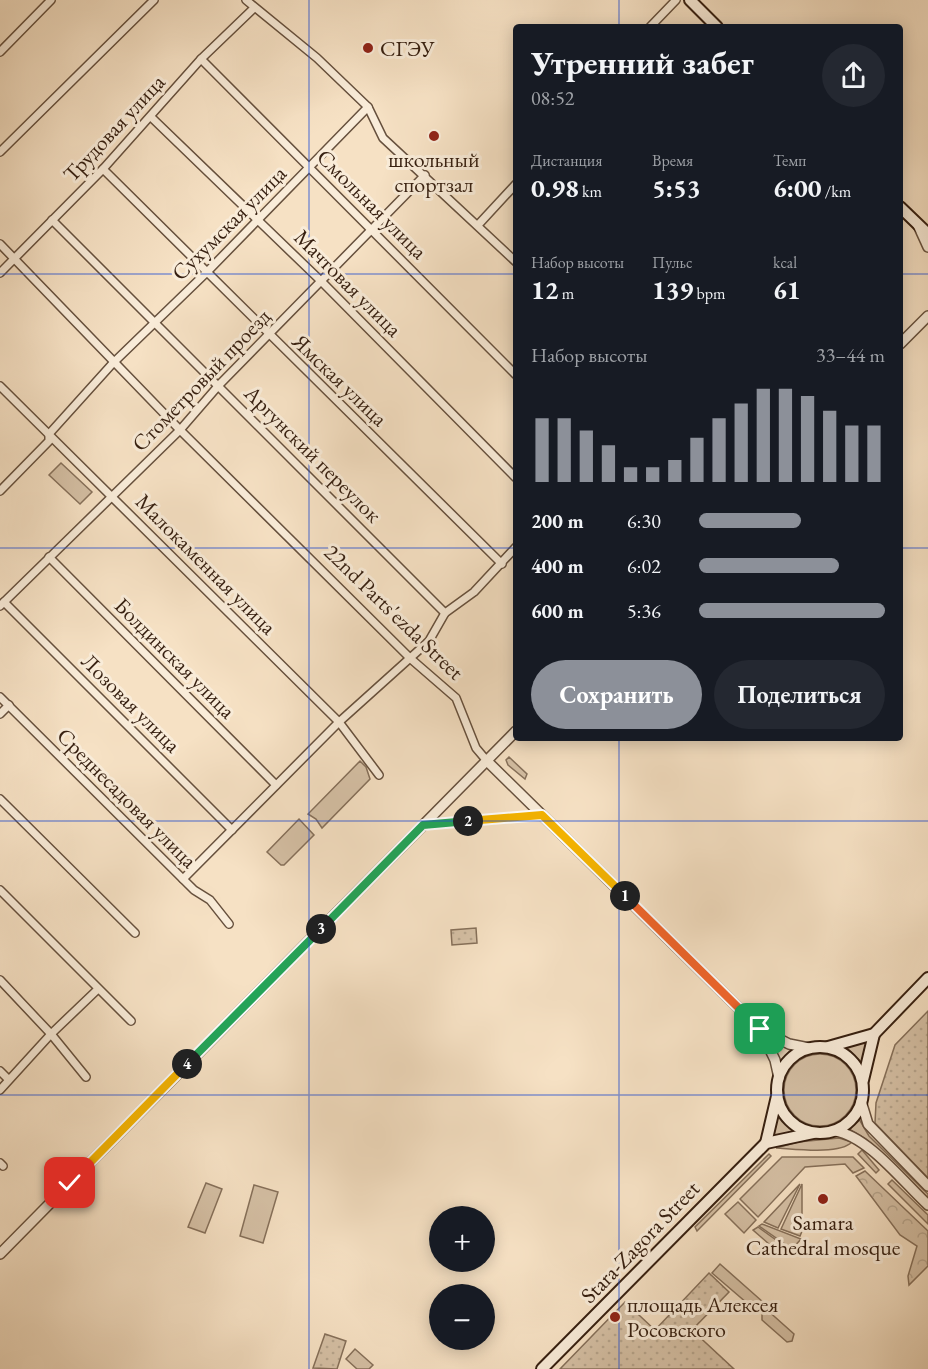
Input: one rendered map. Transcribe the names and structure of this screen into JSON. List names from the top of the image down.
{
  "streets": {
    "main road": ["Stara-Zagora Street"],
    "street": [
      "Трудовая улица",
      "Смольная улица",
      "Сухумская улица",
      "Мачтовая улица",
      "Стометровый проезд",
      "Ямская улица",
      "Аргунский переулок",
      "Малокаменная улица",
      "22nd Parts'ezda Street",
      "Болдинская улица",
      "Лозовая улица",
      "Среднесадовая улица"
    ]
  },
  "crossings": [
    ["Трудовая улица", "Смольная улица"],
    ["Трудовая улица", "Мачтовая улица"],
    ["Трудовая улица", "Ямская улица"],
    ["Трудовая улица", "Аргунский переулок"],
    ["Трудовая улица", "22nd Parts'ezda Street"],
    ["Смольная улица", "Сухумская улица"],
    ["Смольная улица", "Стометровый проезд"],
    ["Сухумская улица", "Мачтовая улица"],
    ["Сухумская улица", "Ямская улица"],
    ["Сухумская улица", "Аргунский переулок"],
    ["Сухумская улица", "Малокаменная улица"],
    ["Сухумская улица", "22nd Parts'ezda Street"],
    ["Мачтовая улица", "Стометровый проезд"],
    ["Стометровый проезд", "Ямская улица"],
    ["Стометровый проезд", "Аргунский переулок"],
    ["Стометровый проезд", "Малокаменная улица"],
    ["Стометровый проезд", "22nd Parts'ezda Street"],
    ["Стометровый проезд", "Болдинская улица"],
    ["Стометровый проезд", "Лозовая улица"]
  ],
  "places": [
    "СГЭУ",
    "школьный спортзал",
    "Samara Cathedral mosque",
    "площадь Алексея Росовского"
  ],
  "page": {
    "heading": ["Утренний забег", "08:52"],
    "stats": [
      ["Дистанция", "0.98 km"],
      ["Время", "5:53"],
      ["Темп", "6:00 /km"],
      ["Набор высоты", "12 m"],
      ["Пульс", "139 bpm"],
      ["kcal", "61"]
    ],
    "chart": ["Набор высоты", "33–44 m"],
    "list": [
      {
        "name": "200 m",
        "note": "6:30"
      },
      {
        "name": "400 m",
        "note": "6:02"
      },
      {
        "name": "600 m",
        "note": "5:36"
      }
    ],
    "buttons": ["Сохранить", "Поделиться"],
    "pins": [
      "2",
      "1",
      "3",
      "4"
    ],
    "map_buttons": ["+", "−"]
  }
}
